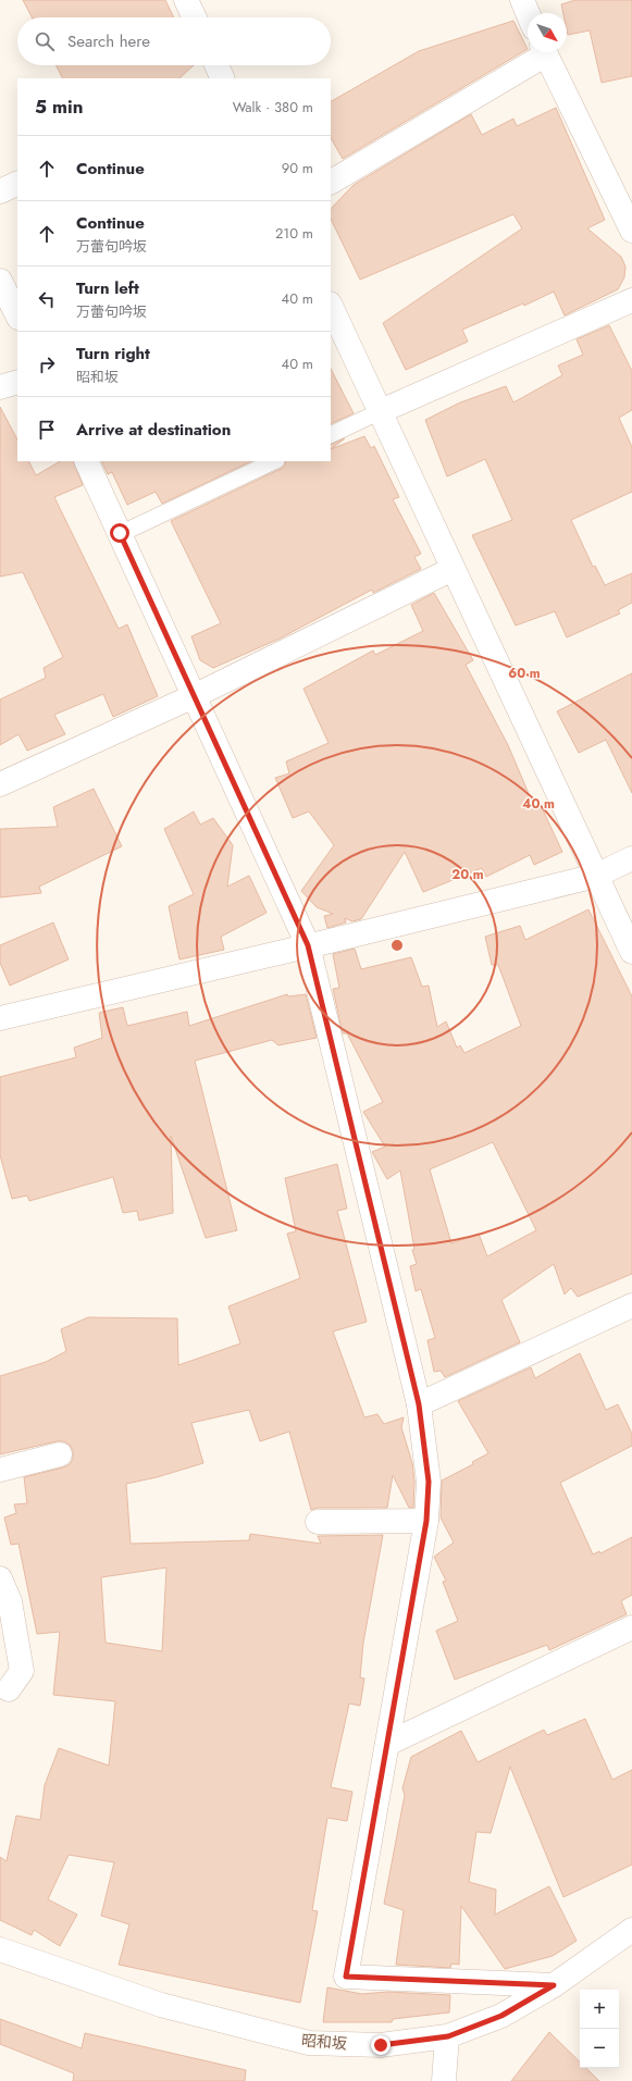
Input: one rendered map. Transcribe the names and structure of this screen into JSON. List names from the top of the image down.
{
  "streets": {
    "street": ["昭和坂"]
  },
  "north": "bottom right",
  "page": {
    "search": "Search here",
    "heading": ["5 min", "Walk · 380 m"],
    "list": [
      ["Continue", "90 m"],
      ["Continue", "万蕾句吟坂", "210 m"],
      ["Turn left", "万蕾句吟坂", "40 m"],
      ["Turn right", "昭和坂", "40 m"],
      "Arrive at destination"
    ],
    "map_buttons": ["+", "−"]
  },
  "rings": ["60 m", "40 m", "20 m"]
}
